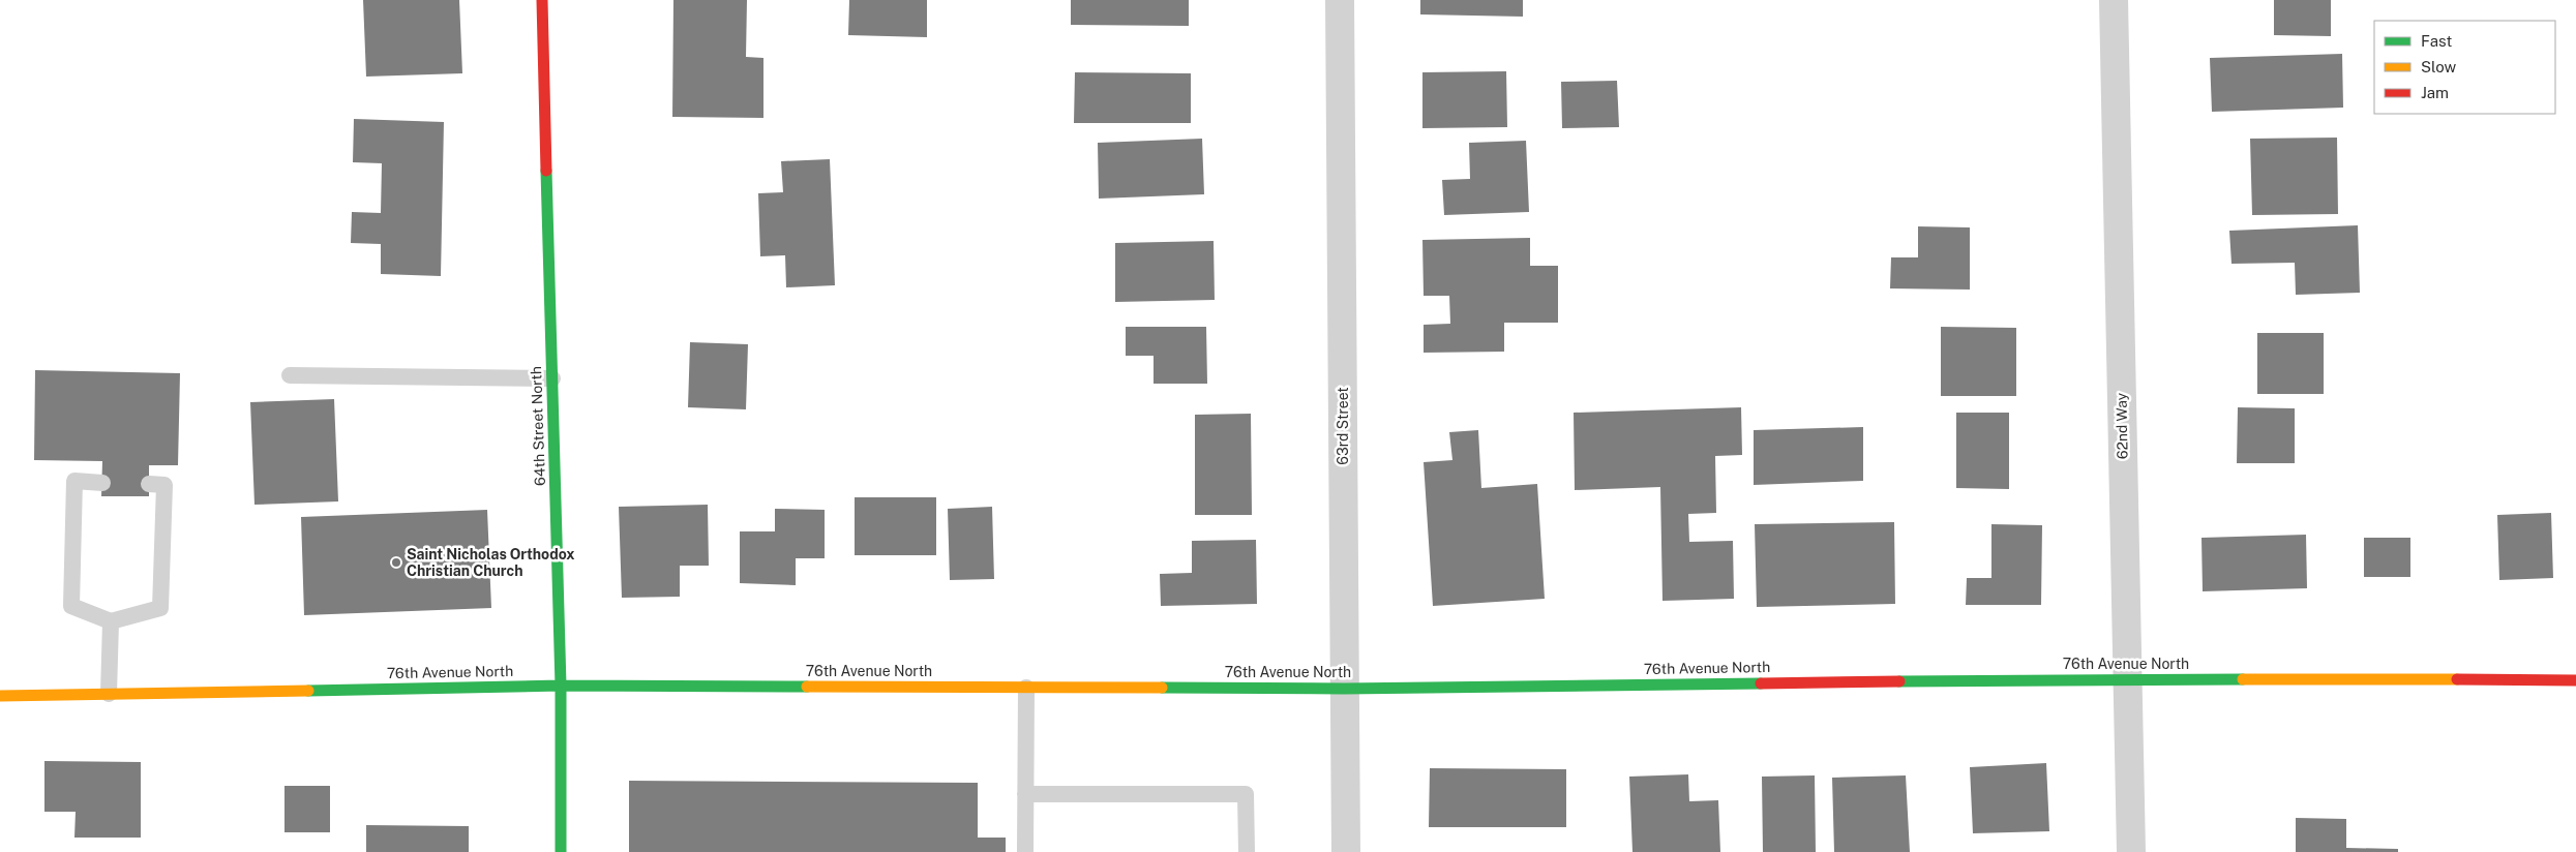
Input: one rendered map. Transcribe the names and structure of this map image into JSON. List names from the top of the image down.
{
  "streets": {
    "street": [
      "64th Street North",
      "63rd Street",
      "62nd Way",
      "76th Avenue North"
    ]
  },
  "crossings": [
    ["64th Street North", "76th Avenue North"],
    ["63rd Street", "76th Avenue North"],
    ["62nd Way", "76th Avenue North"]
  ],
  "places": ["Saint Nicholas Orthodox Christian Church"],
  "legend": ["Fast", "Slow", "Jam"]
}
